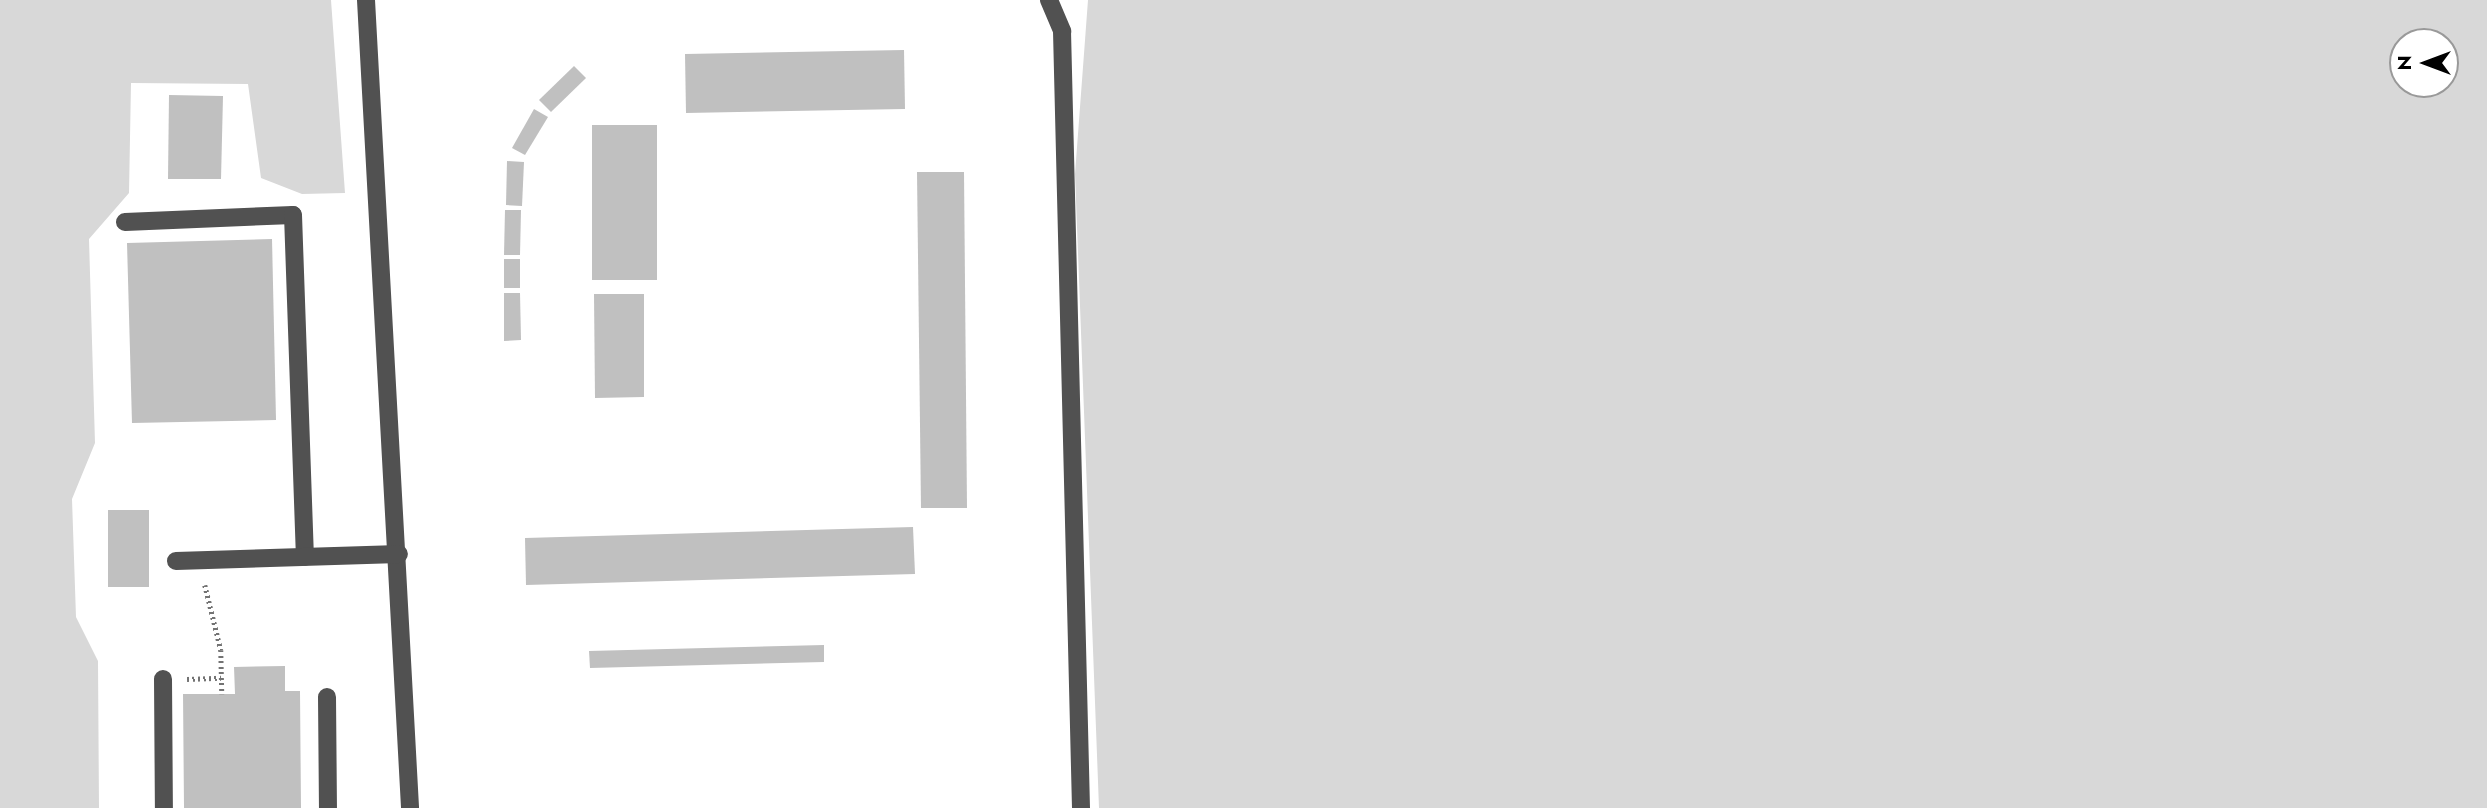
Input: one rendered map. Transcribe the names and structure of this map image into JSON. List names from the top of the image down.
{
  "north": "left"
}
